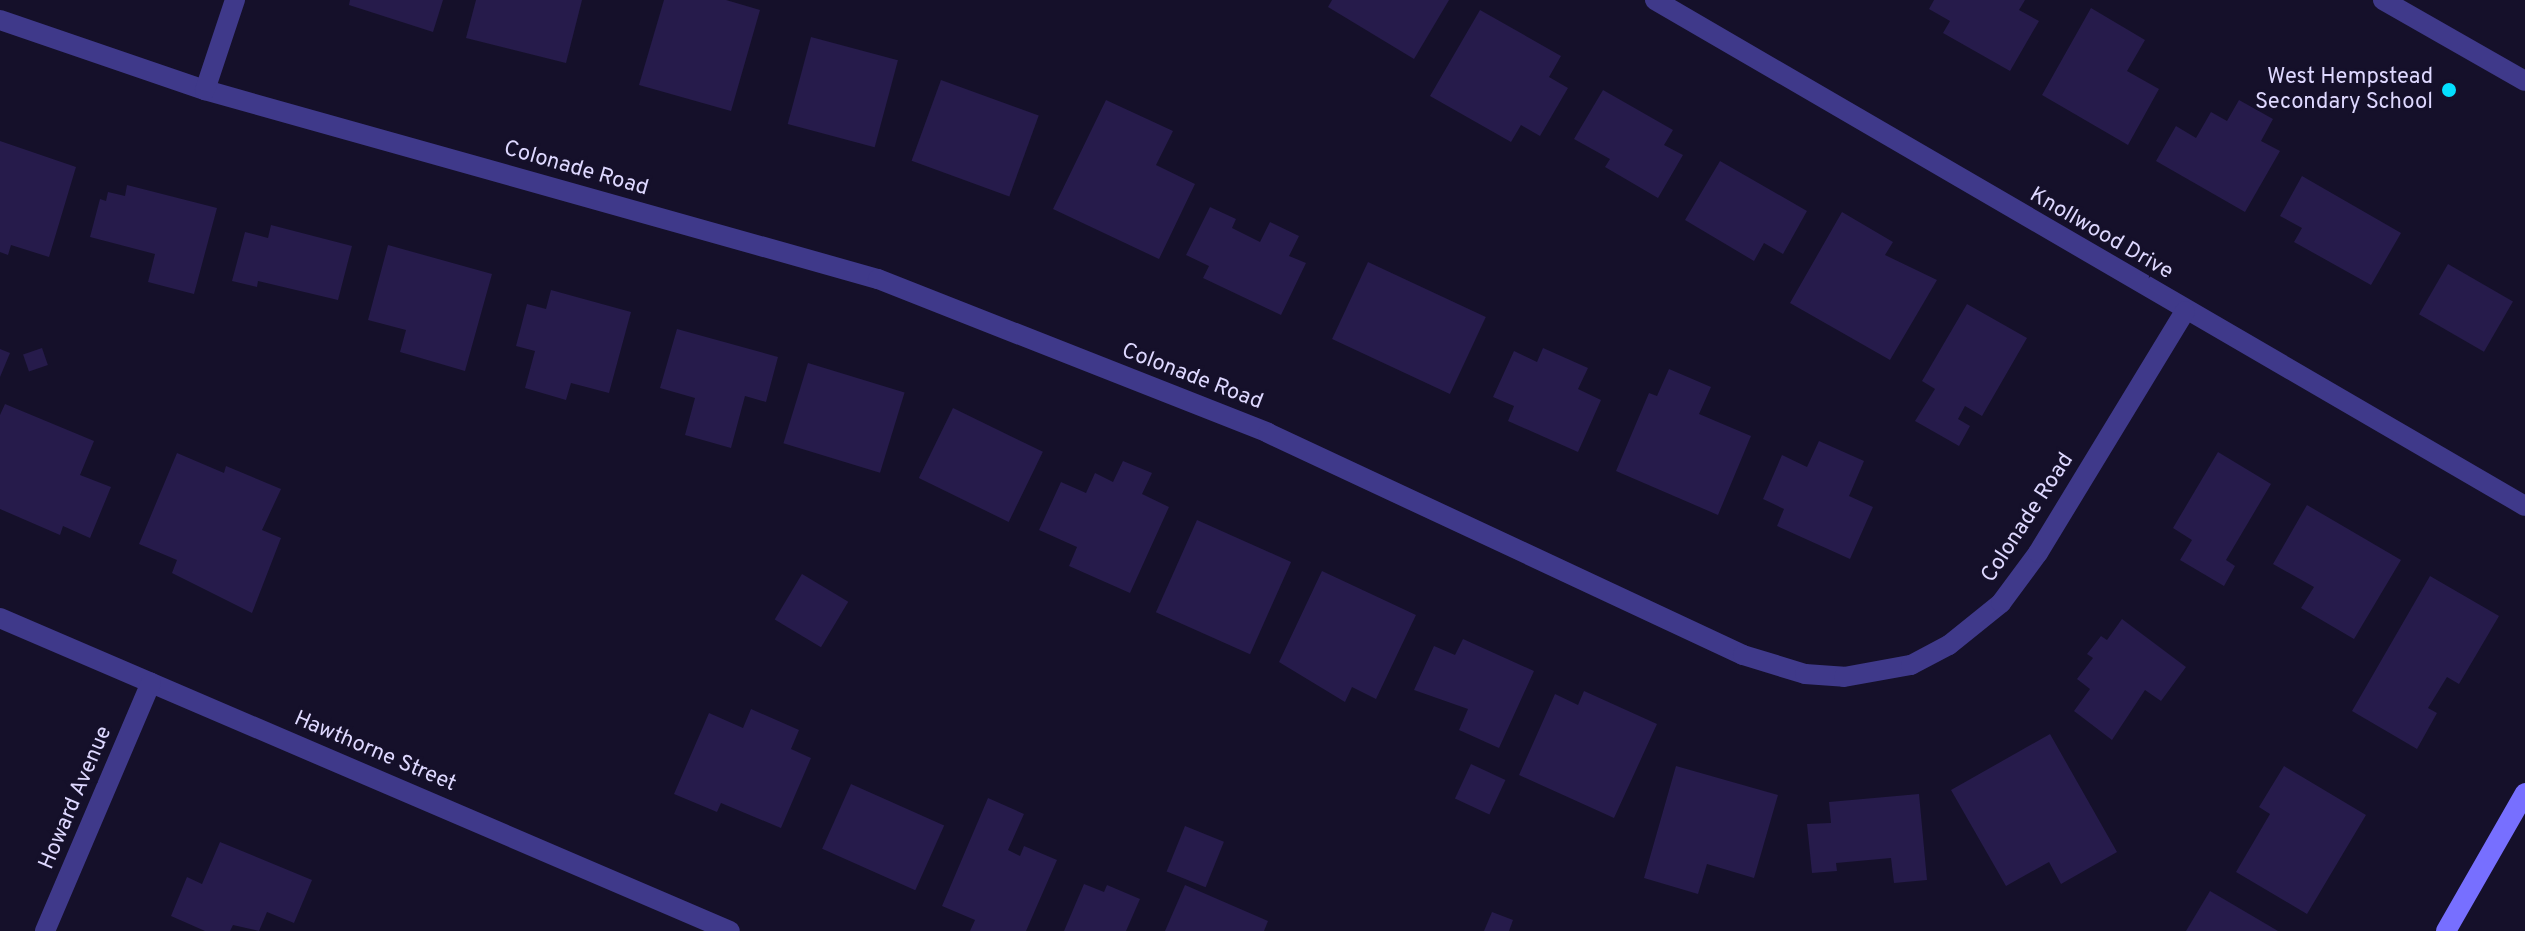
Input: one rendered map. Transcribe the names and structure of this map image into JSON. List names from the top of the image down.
{
  "streets": {
    "street": [
      "Colonade Road",
      "Knollwood Drive",
      "Hawthorne Street",
      "Howard Avenue"
    ]
  },
  "crossings": [
    ["Colonade Road", "Knollwood Drive"],
    ["Hawthorne Street", "Howard Avenue"]
  ],
  "places": ["West Hempstead Secondary School"]
}
